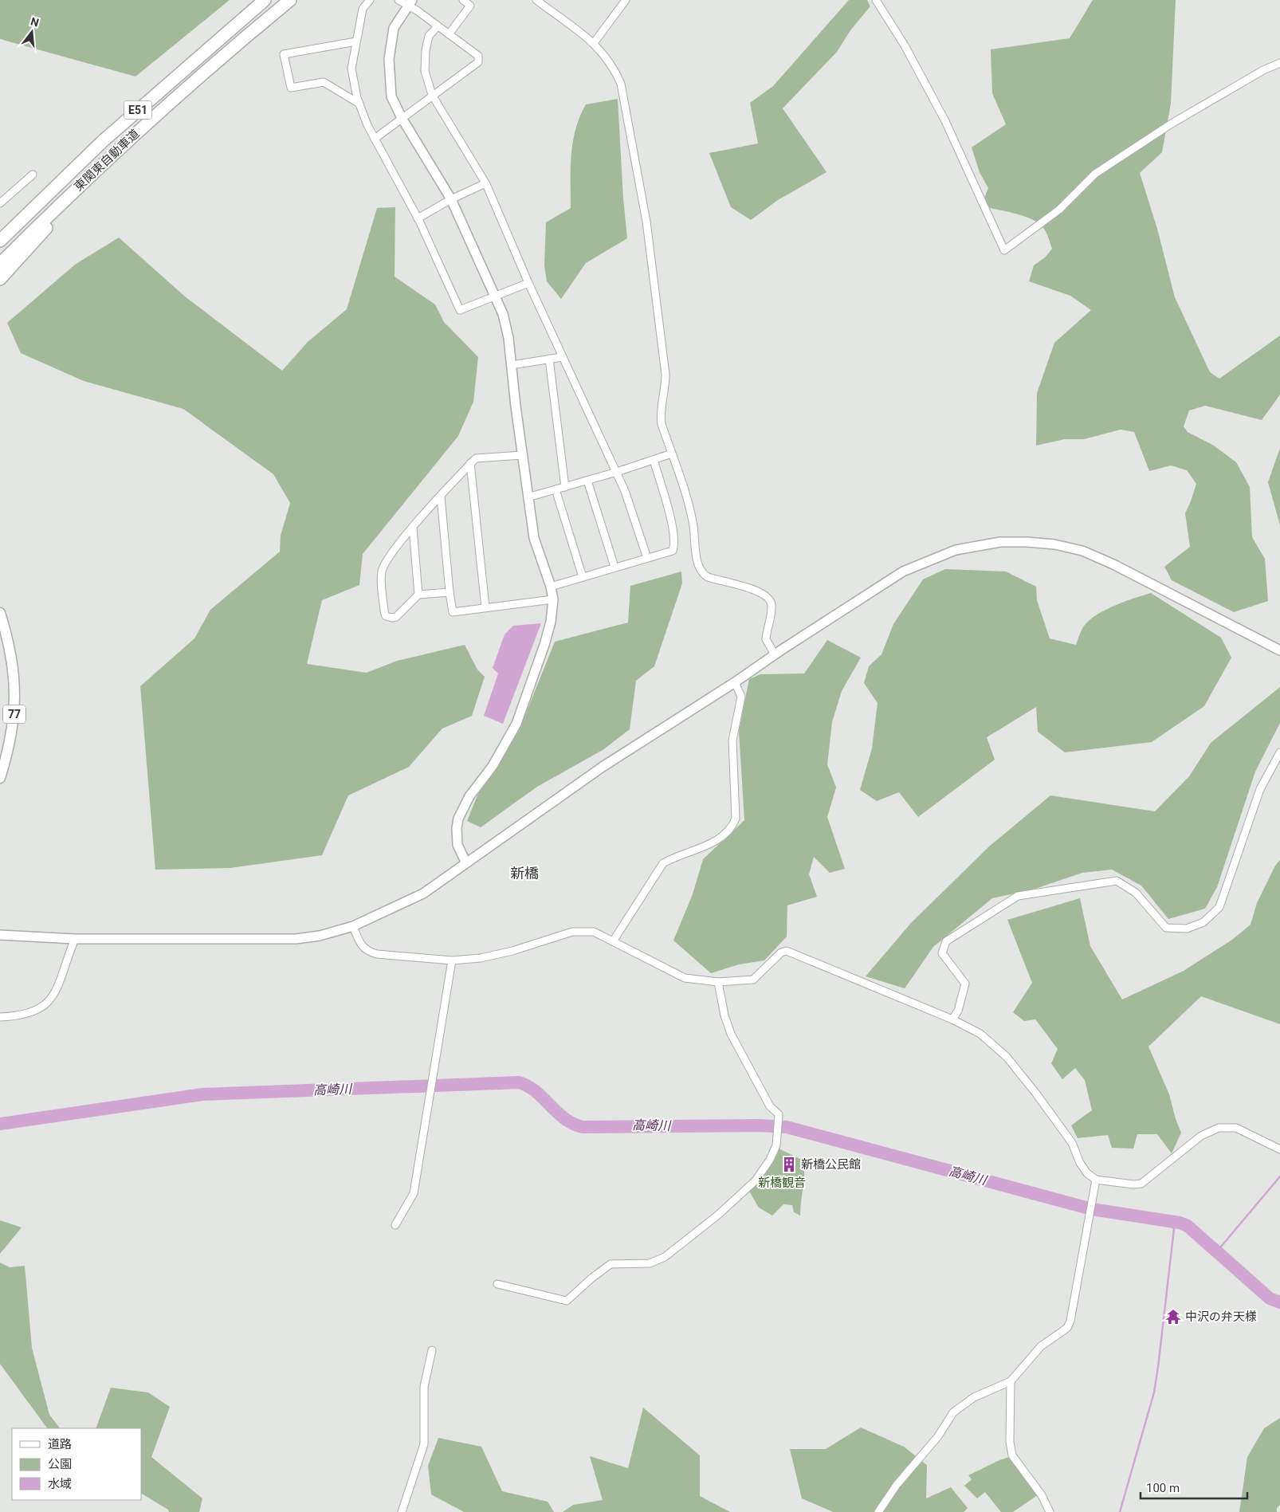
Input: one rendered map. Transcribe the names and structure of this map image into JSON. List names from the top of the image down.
{
  "streets": {
    "highway": ["E51", "東関東自動車道"],
    "main road": ["77"]
  },
  "districts": ["新橋"],
  "water": ["高崎川"],
  "parks": ["新橋観音"],
  "places": {
    "building": ["新橋公民館"],
    "temple": ["中沢の弁天様"]
  },
  "legend": ["道路", "公園", "水域"],
  "scale_bar": "100 m",
  "north": "top"
}
